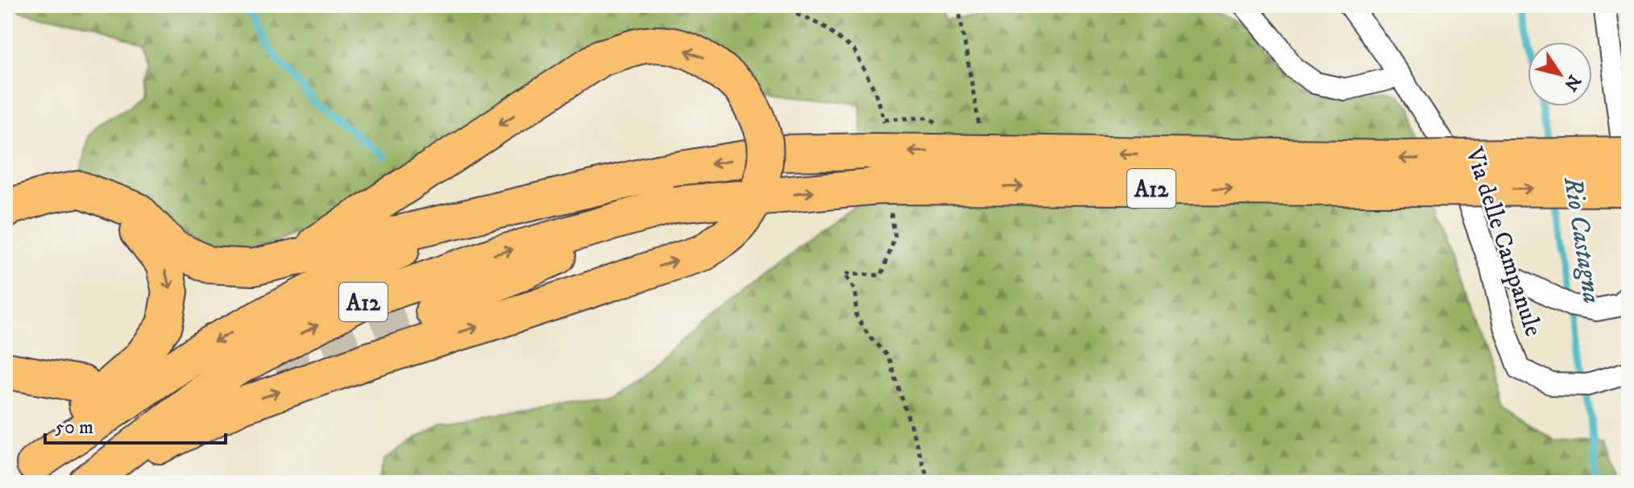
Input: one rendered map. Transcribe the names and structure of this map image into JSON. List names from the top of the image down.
{
  "streets": {
    "highway": ["A12"],
    "street": ["Via delle Campanule"]
  },
  "water": ["Rio Castagna"],
  "scale_bar": "50 m",
  "north": "bottom right"
}
